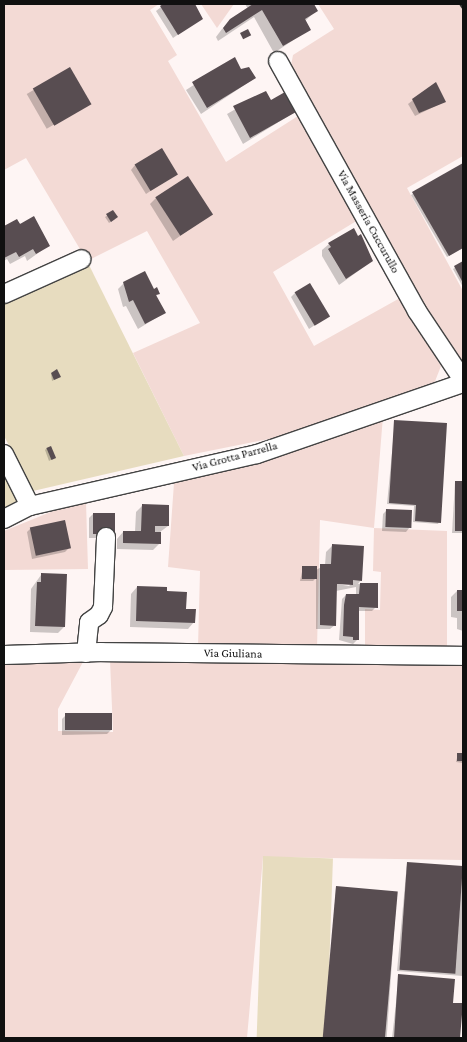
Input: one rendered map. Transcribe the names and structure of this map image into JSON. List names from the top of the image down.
{
  "streets": {
    "street": ["Via Masseria Cuccurullo", "Via Grotta Parrella", "Via Giuliana"]
  },
  "crossings": [
    ["Via Masseria Cuccurullo", "Via Grotta Parrella"]
  ]
}
